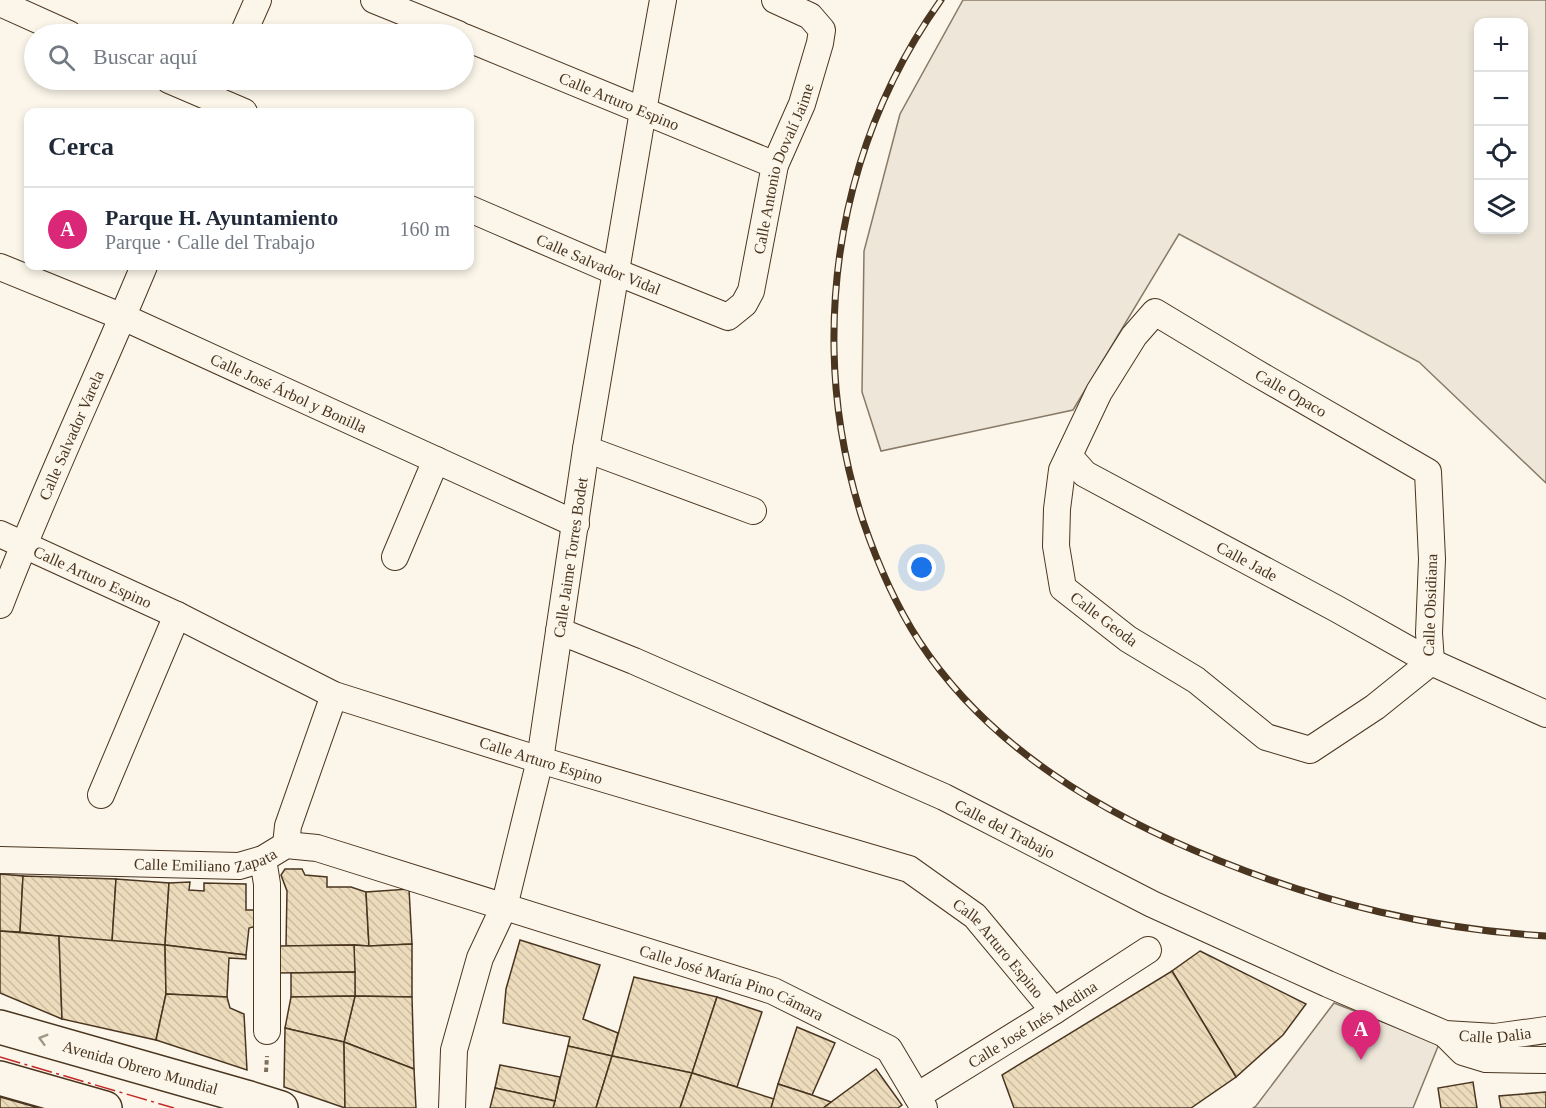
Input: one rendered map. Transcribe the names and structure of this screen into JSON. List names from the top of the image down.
{
  "streets": {
    "main road": ["Avenida Obrero Mundial"],
    "street": [
      "Calle Arturo Espino",
      "Calle Antonio Dovalí Jaime",
      "Calle Salvador Vidal",
      "Calle José Árbol y Bonilla",
      "Calle Opaco",
      "Calle Salvador Varela",
      "Calle Jaime Torres Bodet",
      "Calle Jade",
      "Calle Obsidiana",
      "Calle Geoda",
      "Calle del Trabajo",
      "Calle Emiliano Zapata",
      "Calle José María Pino Cámara",
      "Calle José Inés Medina",
      "Calle Dalia"
    ]
  },
  "crossings": [
    ["Calle Arturo Espino", "Calle Antonio Dovalí Jaime"],
    ["Calle Arturo Espino", "Calle Salvador Varela"],
    ["Calle Arturo Espino", "Calle Jaime Torres Bodet"],
    ["Calle Arturo Espino", "Calle José Inés Medina"],
    ["Calle Antonio Dovalí Jaime", "Calle Salvador Vidal"],
    ["Calle Salvador Vidal", "Calle Jaime Torres Bodet"],
    ["Calle José Árbol y Bonilla", "Calle Salvador Varela"],
    ["Calle José Árbol y Bonilla", "Calle Jaime Torres Bodet"],
    ["Calle Opaco", "Calle Obsidiana"],
    ["Calle Opaco", "Calle Geoda"],
    ["Calle Jaime Torres Bodet", "Calle del Trabajo"],
    ["Calle Jaime Torres Bodet", "Calle Emiliano Zapata"],
    ["Calle Jaime Torres Bodet", "Calle José María Pino Cámara"],
    ["Calle Jade", "Calle Obsidiana"],
    ["Calle Jade", "Calle Geoda"],
    ["Calle Obsidiana", "Calle Geoda"],
    ["Calle del Trabajo", "Calle Dalia"],
    ["Calle Emiliano Zapata", "Calle José María Pino Cámara"],
    ["Calle José María Pino Cámara", "Calle José Inés Medina"]
  ],
  "page": {
    "map_buttons": ["+", "−"],
    "search": "Buscar aquí",
    "heading": "Cerca",
    "list": [
      {
        "mark": "A",
        "name": "Parque H. Ayuntamiento",
        "note": "Parque · Calle del Trabajo",
        "value": "160 m"
      }
    ],
    "pins": "A"
  }
}
